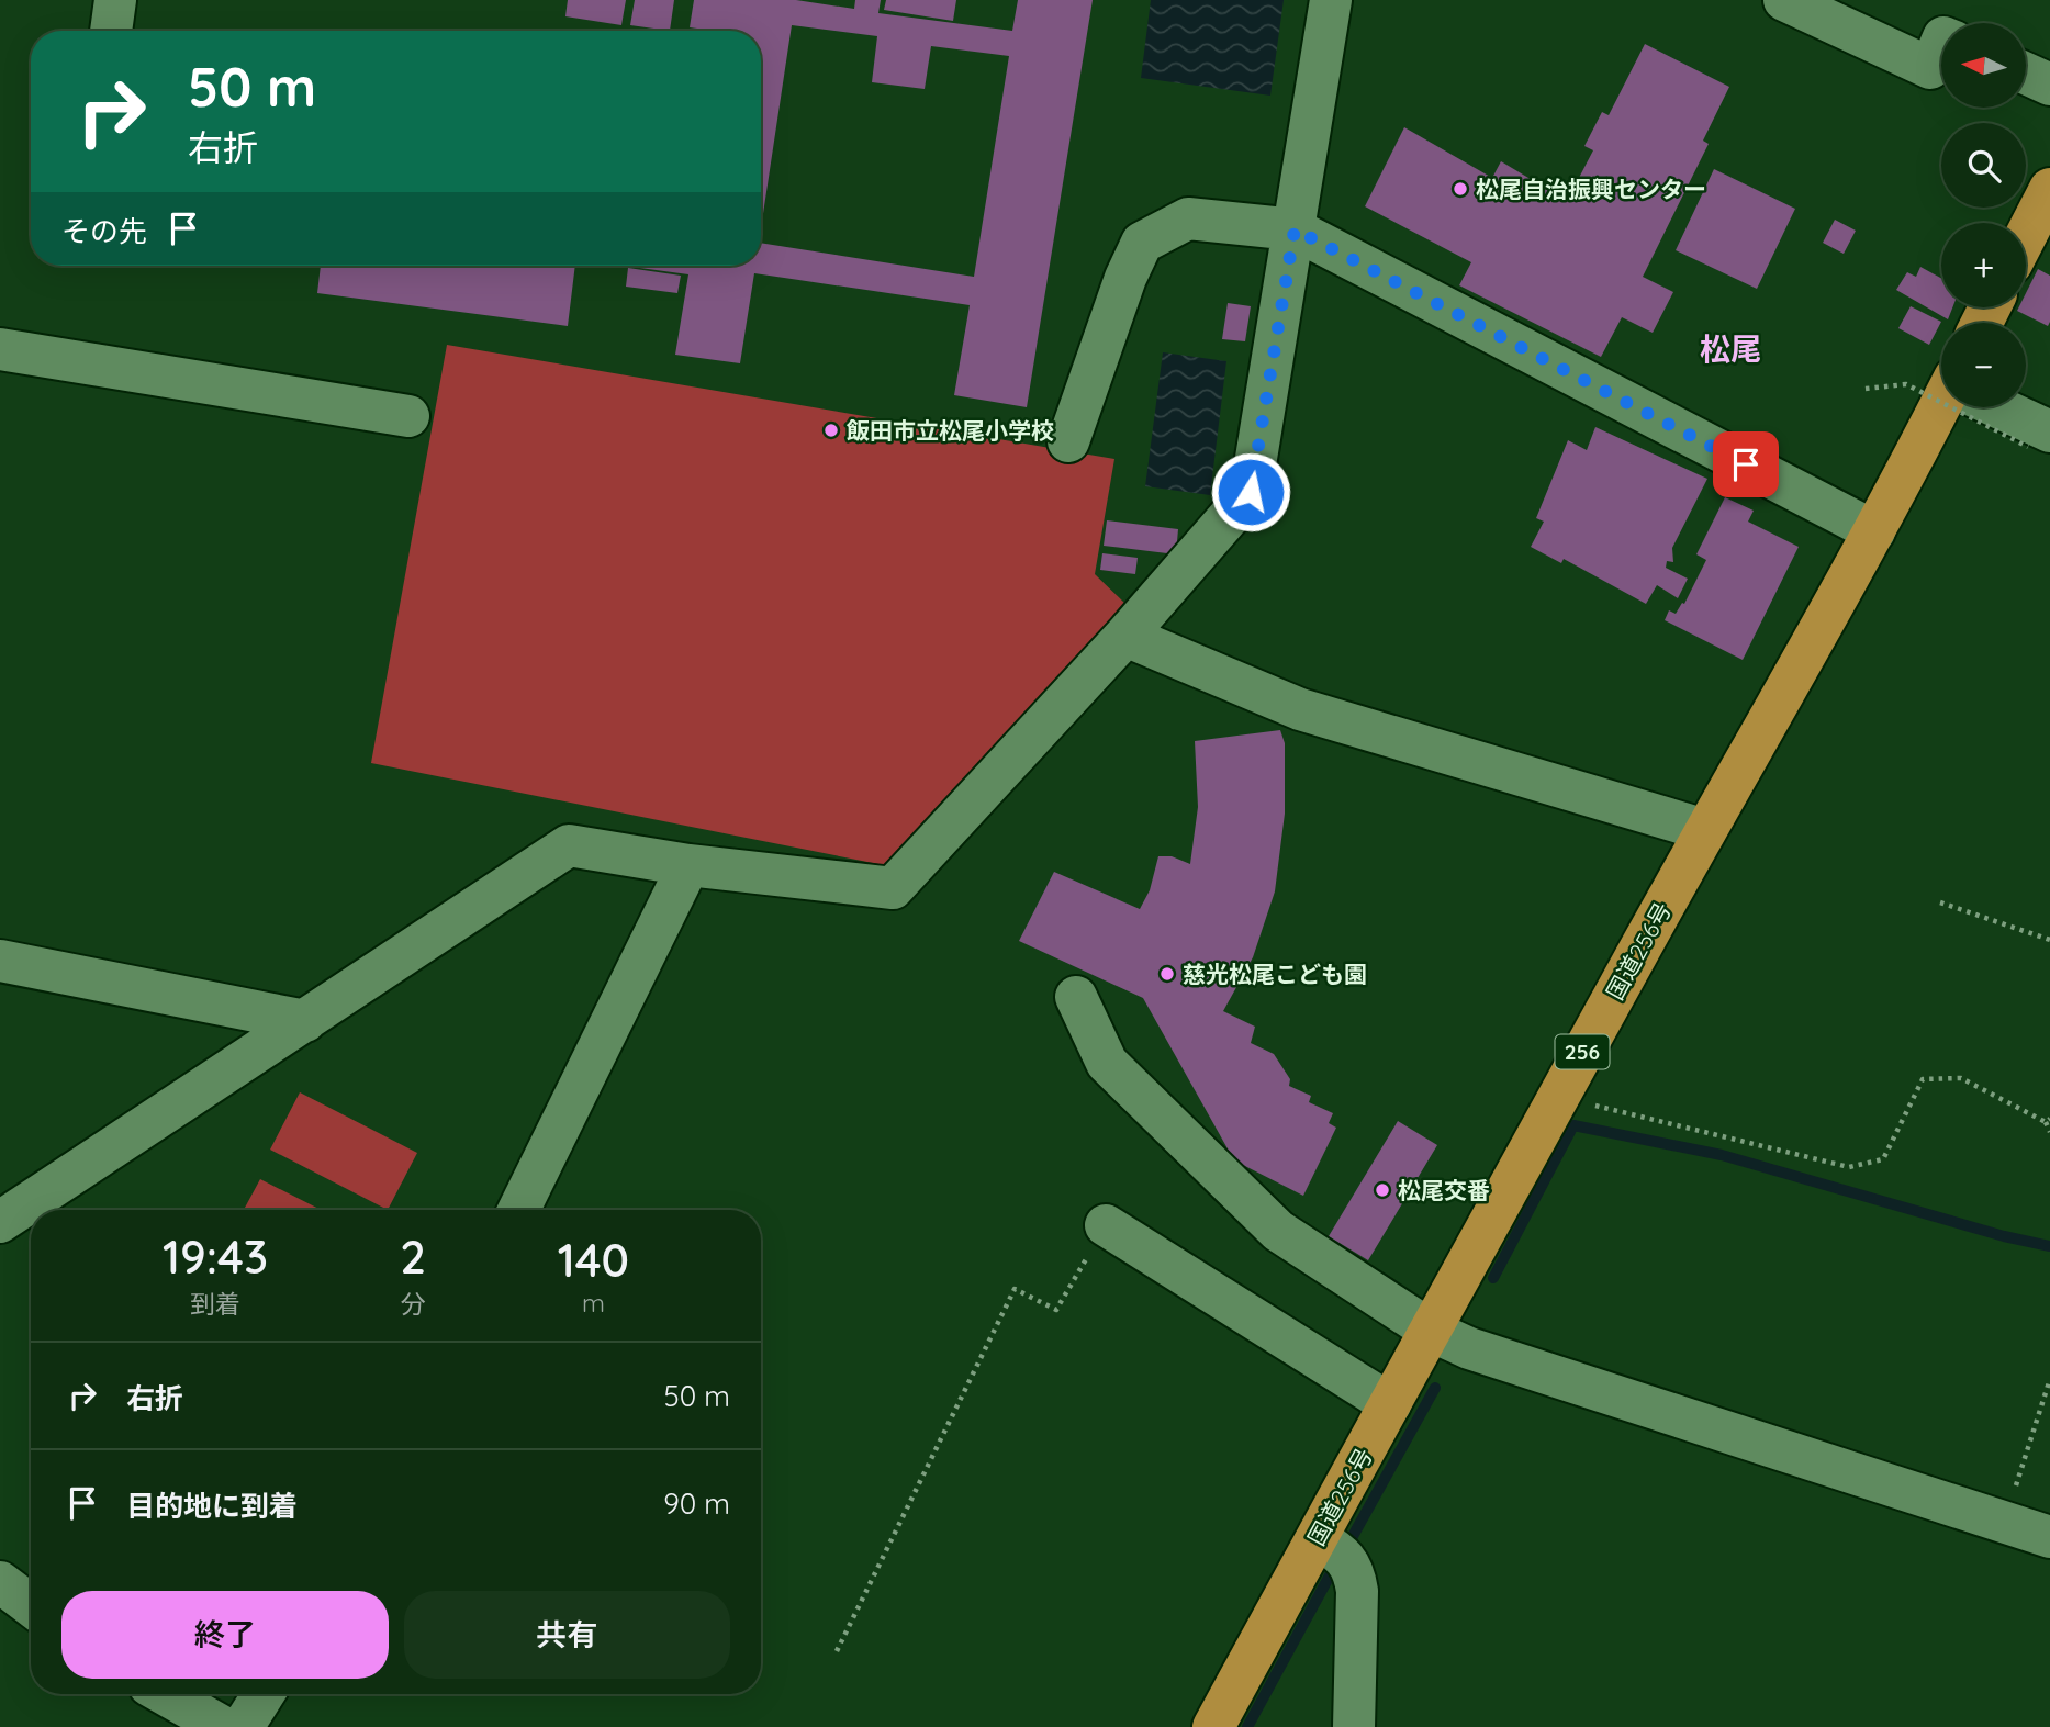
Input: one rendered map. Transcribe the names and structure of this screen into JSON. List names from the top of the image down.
{
  "streets": {
    "highway": ["国道256号", "256"]
  },
  "districts": ["松尾"],
  "places": [
    "松尾自治振興センター",
    "飯田市立松尾小学校",
    "慈光松尾こども園",
    "松尾交番"
  ],
  "north": "left",
  "page": {
    "map_buttons": ["+", "−"],
    "turn": ["50 m", "右折"],
    "then": "その先",
    "eta": [
      "19:43",
      "到着",
      "2",
      "分",
      "140",
      "m"
    ],
    "list": [
      {
        "name": "右折",
        "value": "50 m"
      },
      {
        "name": "目的地に到着",
        "value": "90 m"
      }
    ],
    "buttons": ["終了", "共有"]
  }
}
